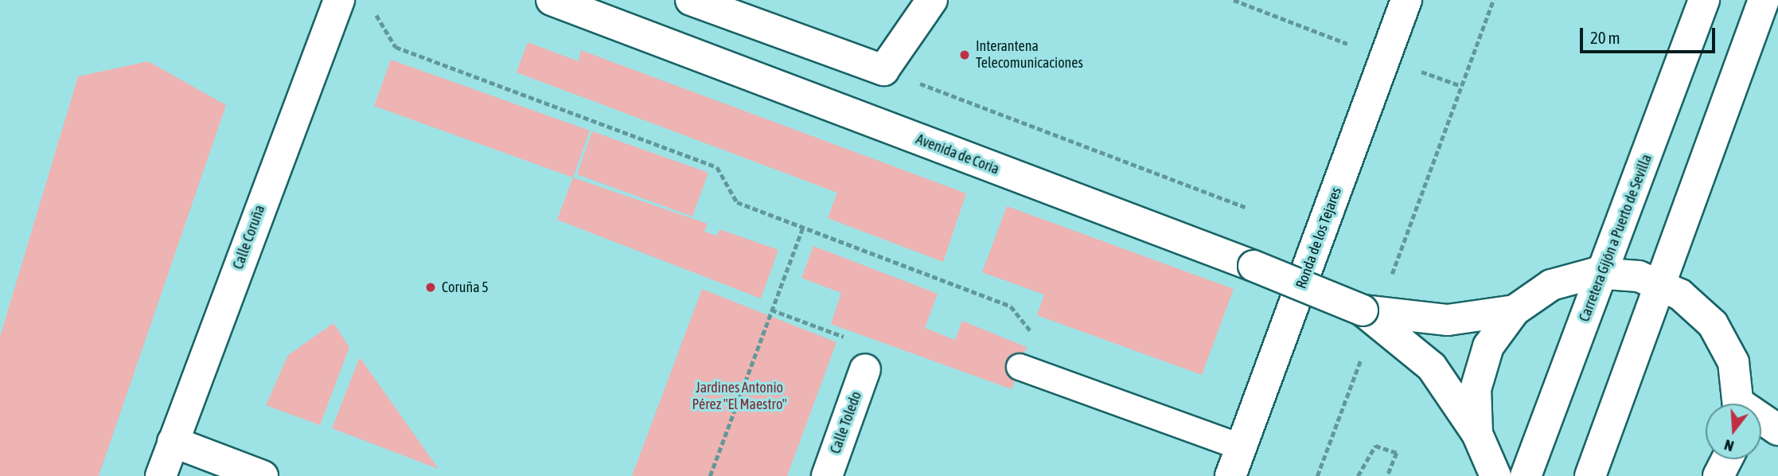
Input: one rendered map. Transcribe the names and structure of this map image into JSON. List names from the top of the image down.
{
  "streets": {
    "main road": [
      "Avenida de Coria",
      "Calle Coruña",
      "Ronda de los Tejares",
      "Carretera Gijón a Puerto de Sevilla",
      "Calle Toledo"
    ]
  },
  "parks": ["Jardines Antonio Pérez \"El Maestro\""],
  "places": ["Interantena Telecomunicaciones", "Coruña 5"],
  "scale_bar": "20 m",
  "north": "bottom"
}
